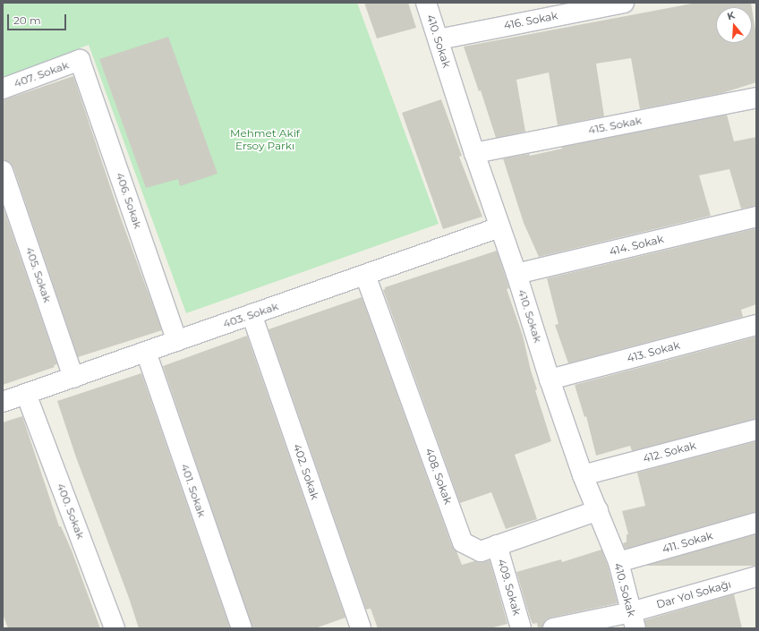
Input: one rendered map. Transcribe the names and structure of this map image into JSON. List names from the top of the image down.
{
  "streets": {
    "street": [
      "416. Sokak",
      "410. Sokak",
      "407. Sokak",
      "415. Sokak",
      "406. Sokak",
      "414. Sokak",
      "405. Sokak",
      "403. Sokak",
      "413. Sokak",
      "412. Sokak",
      "402. Sokak",
      "408. Sokak",
      "401. Sokak",
      "400. Sokak",
      "411. Sokak",
      "409. Sokak",
      "Dar Yol Sokağı"
    ]
  },
  "crossings": [
    ["416. Sokak", "410. Sokak"],
    ["410. Sokak", "415. Sokak"],
    ["410. Sokak", "414. Sokak"],
    ["410. Sokak", "403. Sokak"],
    ["410. Sokak", "413. Sokak"],
    ["410. Sokak", "412. Sokak"],
    ["410. Sokak", "408. Sokak"],
    ["410. Sokak", "411. Sokak"],
    ["410. Sokak", "Dar Yol Sokağı"],
    ["407. Sokak", "406. Sokak"],
    ["406. Sokak", "403. Sokak"],
    ["405. Sokak", "403. Sokak"],
    ["403. Sokak", "402. Sokak"],
    ["403. Sokak", "408. Sokak"],
    ["403. Sokak", "401. Sokak"],
    ["403. Sokak", "400. Sokak"],
    ["408. Sokak", "409. Sokak"]
  ],
  "parks": ["Mehmet Akif Ersoy Parkı"],
  "scale_bar": "20 m",
  "north": "top"
}
